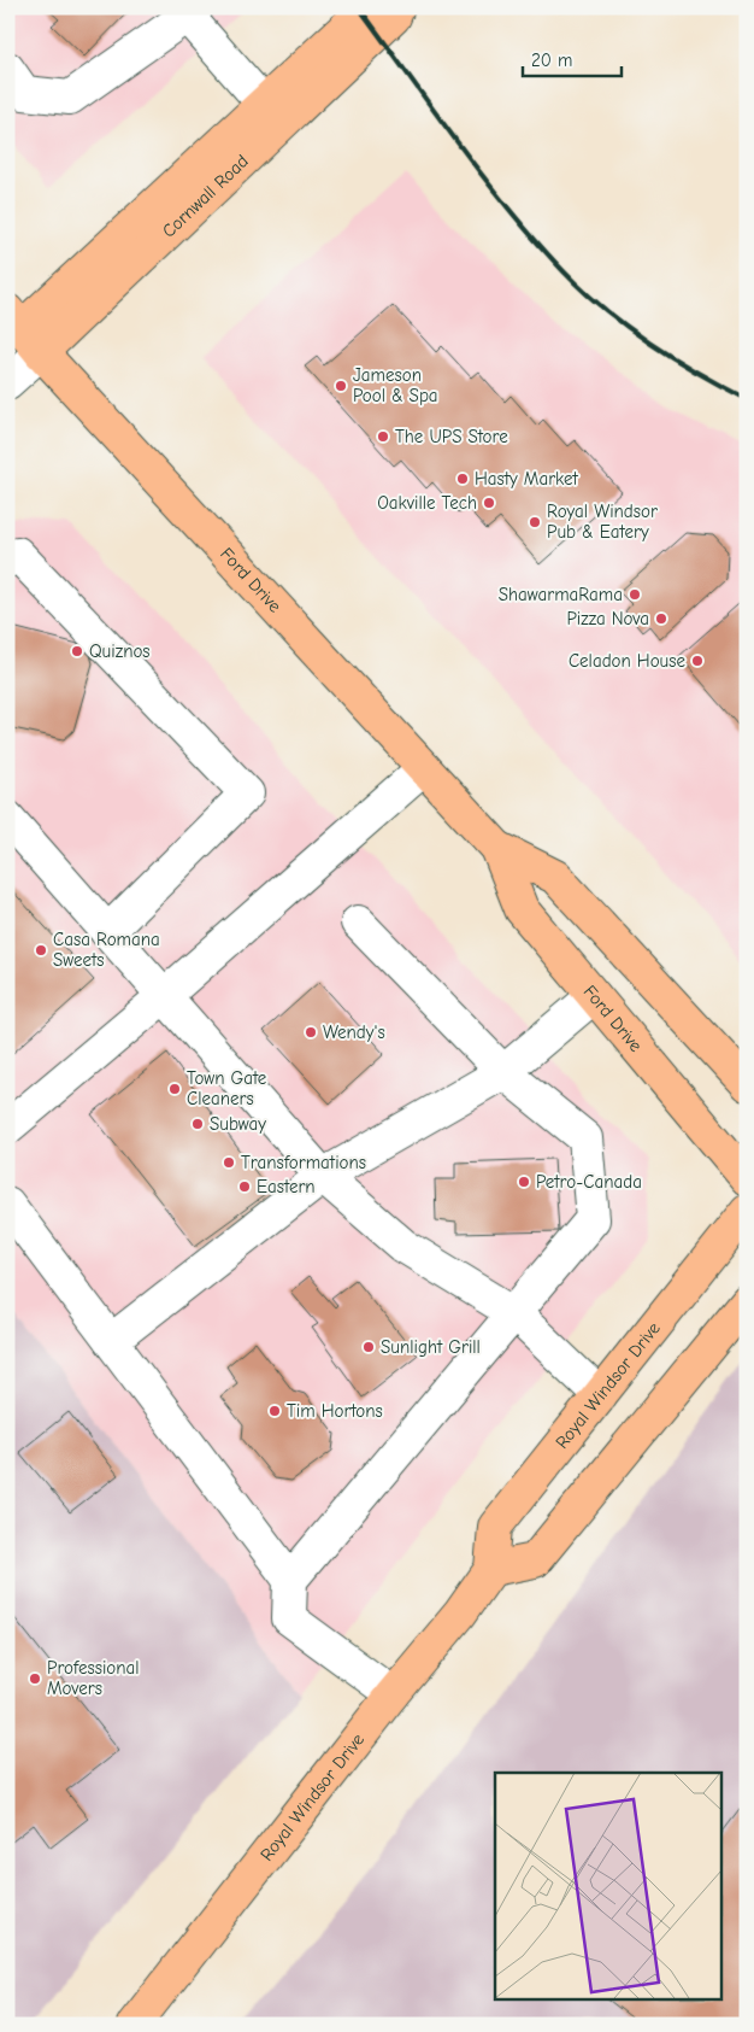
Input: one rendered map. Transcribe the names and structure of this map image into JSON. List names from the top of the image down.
{
  "streets": {
    "main road": ["Cornwall Road", "Ford Drive", "Royal Windsor Drive"]
  },
  "crossings": [
    ["Cornwall Road", "Ford Drive"]
  ],
  "places": [
    "Jameson Pool & Spa",
    "The UPS Store",
    "Hasty Market",
    "Oakville Tech",
    "Royal Windsor Pub & Eatery",
    "ShawarmaRama",
    "Pizza Nova",
    "Quiznos",
    "Celadon House",
    "Casa Romana Sweets",
    "Wendy's",
    "Town Gate Cleaners",
    "Subway",
    "Transformations",
    "Petro-Canada",
    "Eastern",
    "Sunlight Grill",
    "Tim Hortons",
    "Professional Movers"
  ],
  "scale_bar": "20 m"
}
